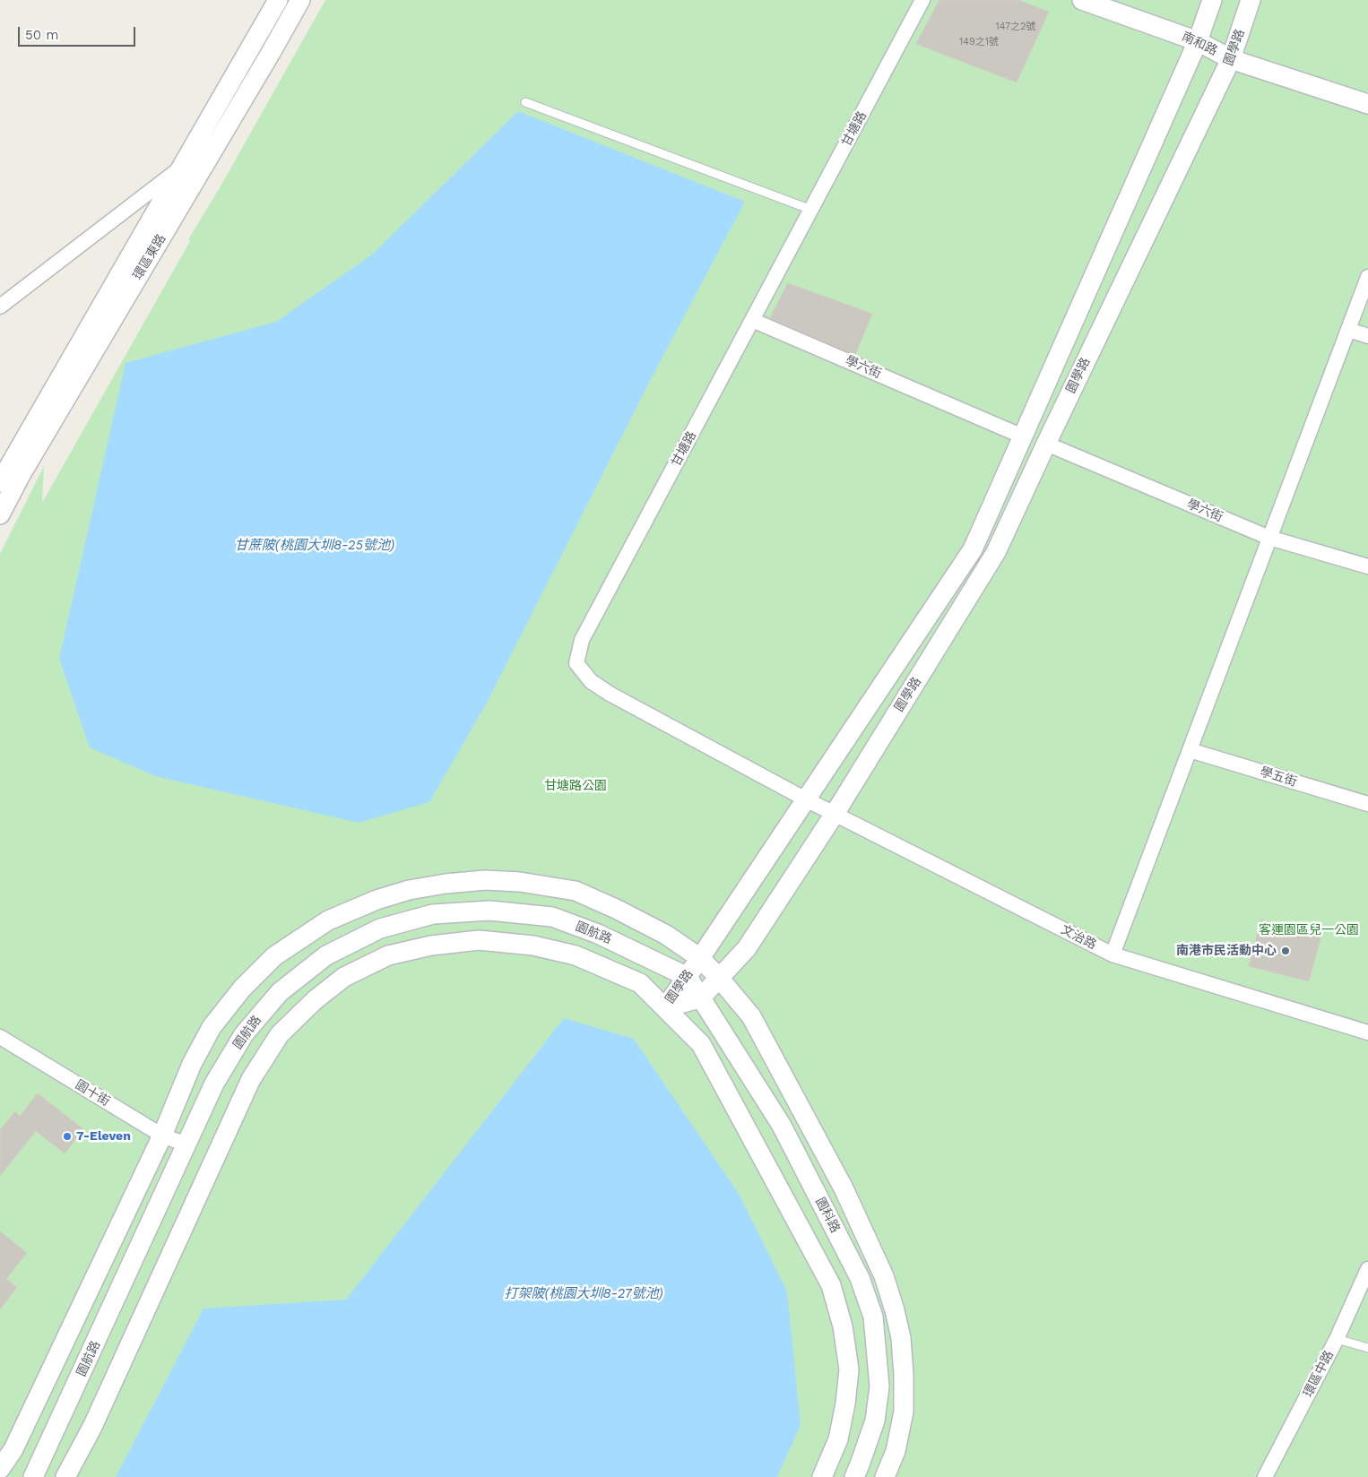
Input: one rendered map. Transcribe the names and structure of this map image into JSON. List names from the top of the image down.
{
  "streets": {
    "street": [
      "南和路",
      "園學路",
      "甘塘路",
      "環區東路",
      "學六街",
      "學五街",
      "園航路",
      "文治路",
      "園十街",
      "園科路",
      "環區中路"
    ]
  },
  "crossings": [
    ["南和路", "園學路"],
    ["園學路", "甘塘路"],
    ["園學路", "學六街"],
    ["園學路", "園航路"],
    ["園學路", "文治路"],
    ["園學路", "園科路"],
    ["甘塘路", "學六街"],
    ["甘塘路", "文治路"],
    ["園航路", "園十街"],
    ["園航路", "園科路"]
  ],
  "water": ["甘蔗陂(桃園大圳8-25號池)", "打架陂(桃園大圳8-27號池)"],
  "parks": ["甘塘路公園", "客運園區兒一公園"],
  "places": ["南港市民活動中心", "7-Eleven"],
  "house_numbers": ["147之2號", "149之1號"],
  "scale_bar": "50 m"
}
